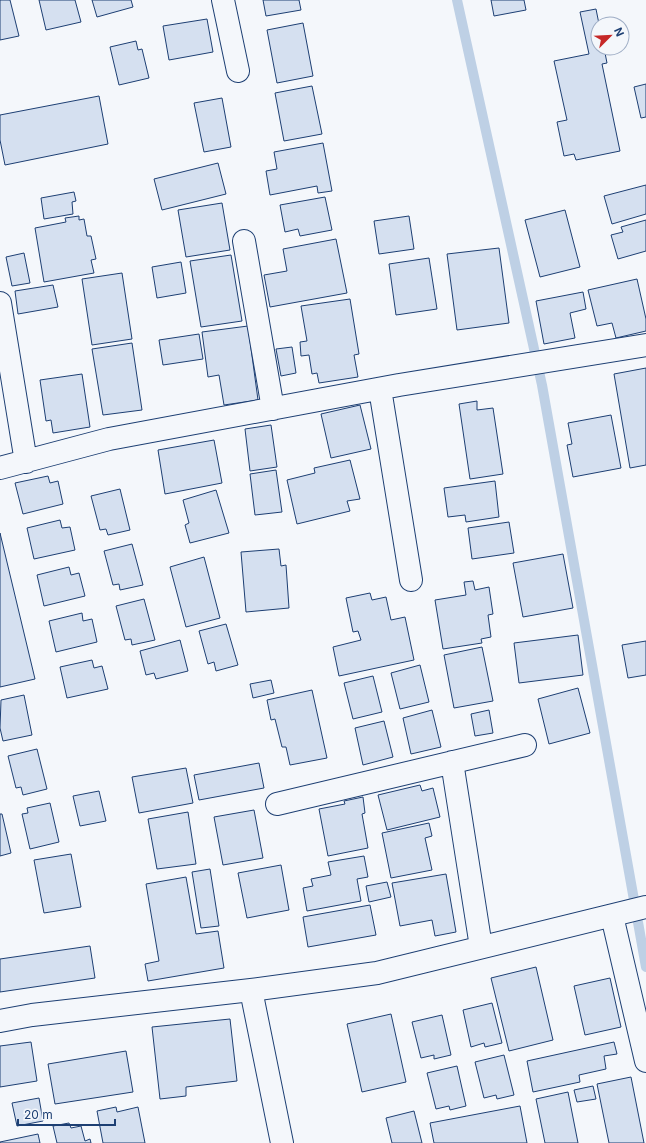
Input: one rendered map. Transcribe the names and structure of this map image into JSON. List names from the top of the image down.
{
  "scale_bar": "20 m",
  "north": "top right"
}
